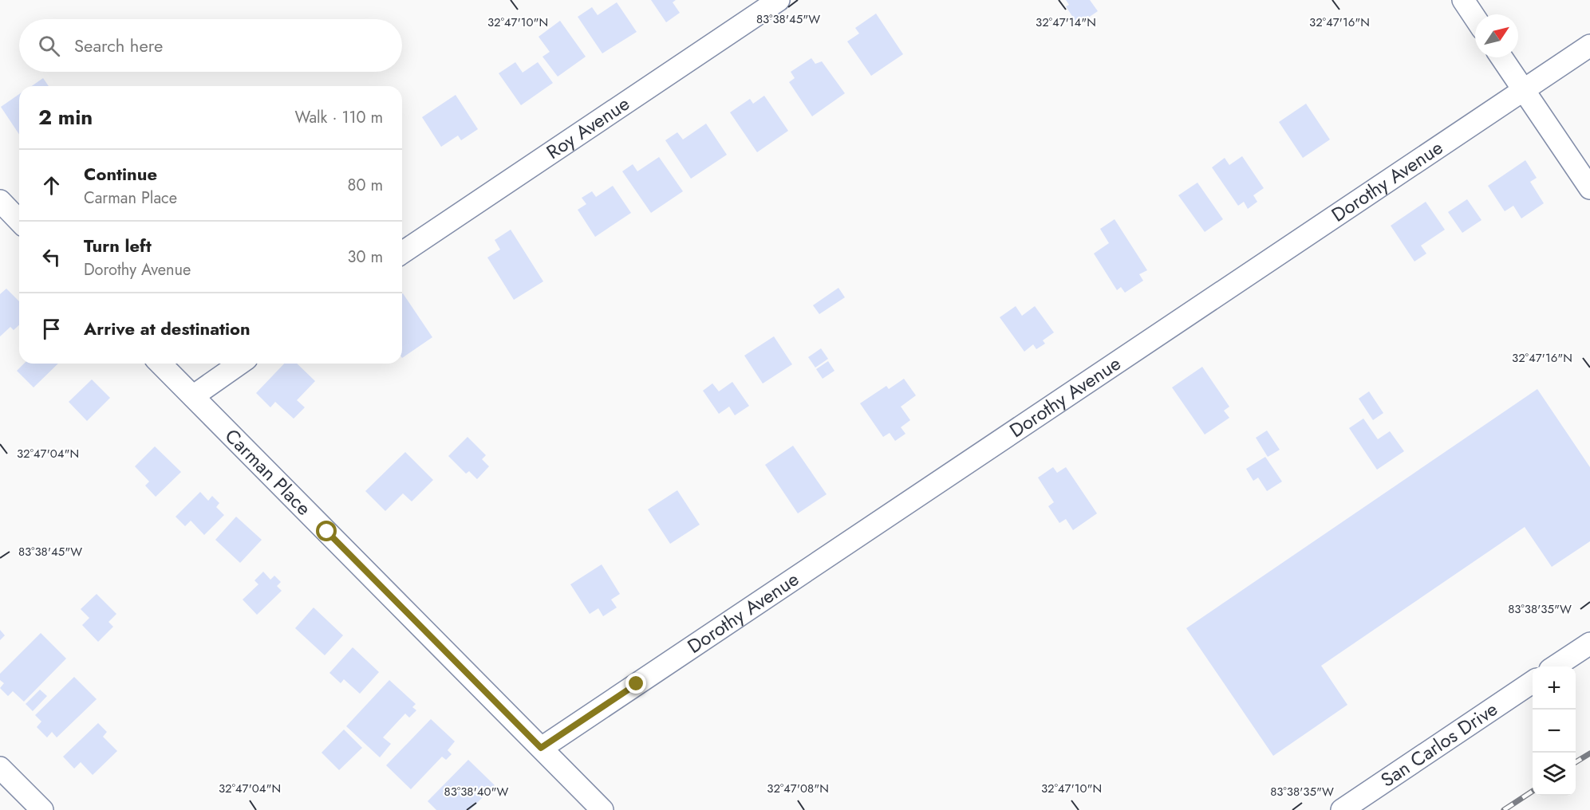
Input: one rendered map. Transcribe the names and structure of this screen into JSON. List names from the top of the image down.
{
  "streets": {
    "street": [
      "Roy Avenue",
      "Dorothy Avenue",
      "Carman Place",
      "San Carlos Drive"
    ]
  },
  "crossings": [
    ["Dorothy Avenue", "Carman Place"]
  ],
  "north": "top right",
  "page": {
    "search": "Search here",
    "heading": ["2 min", "Walk · 110 m"],
    "list": [
      ["Continue", "Carman Place", "80 m"],
      ["Turn left", "Dorothy Avenue", "30 m"],
      "Arrive at destination"
    ],
    "map_buttons": ["+", "−"]
  },
  "coordinates": [
    "83°38'45\"W",
    "32°47'10\"N",
    "32°47'14\"N",
    "32°47'16\"N",
    "32°47'04\"N",
    "83°38'35\"W",
    "32°47'08\"N",
    "83°38'40\"W"
  ]
}
